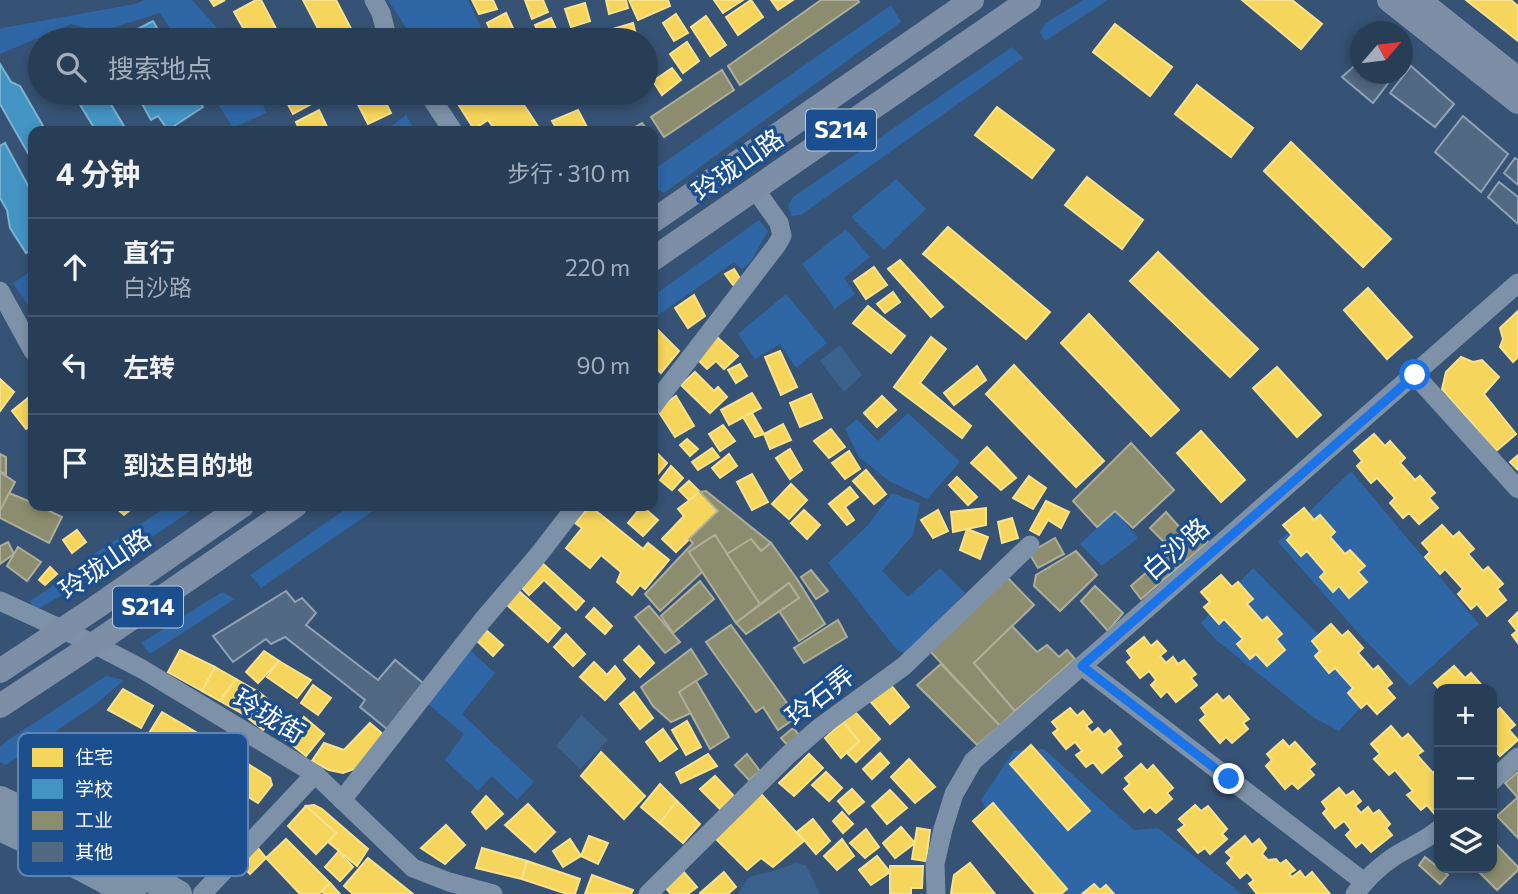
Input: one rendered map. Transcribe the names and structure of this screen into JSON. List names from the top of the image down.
{
  "streets": {
    "main road": ["S214", "玲珑山路"],
    "street": ["白沙路", "玲石弄", "玲珑街"]
  },
  "crossings": [
    ["S214", "玲珑街"],
    ["玲珑山路", "玲珑街"]
  ],
  "legend": [
    "住宅",
    "学校",
    "工业",
    "其他"
  ],
  "north": "top right",
  "page": {
    "search": "搜索地点",
    "heading": ["4 分钟", "步行 · 310 m"],
    "list": [
      ["直行", "白沙路", "220 m"],
      ["左转", "90 m"],
      "到达目的地"
    ],
    "map_buttons": ["+", "−"]
  }
}
